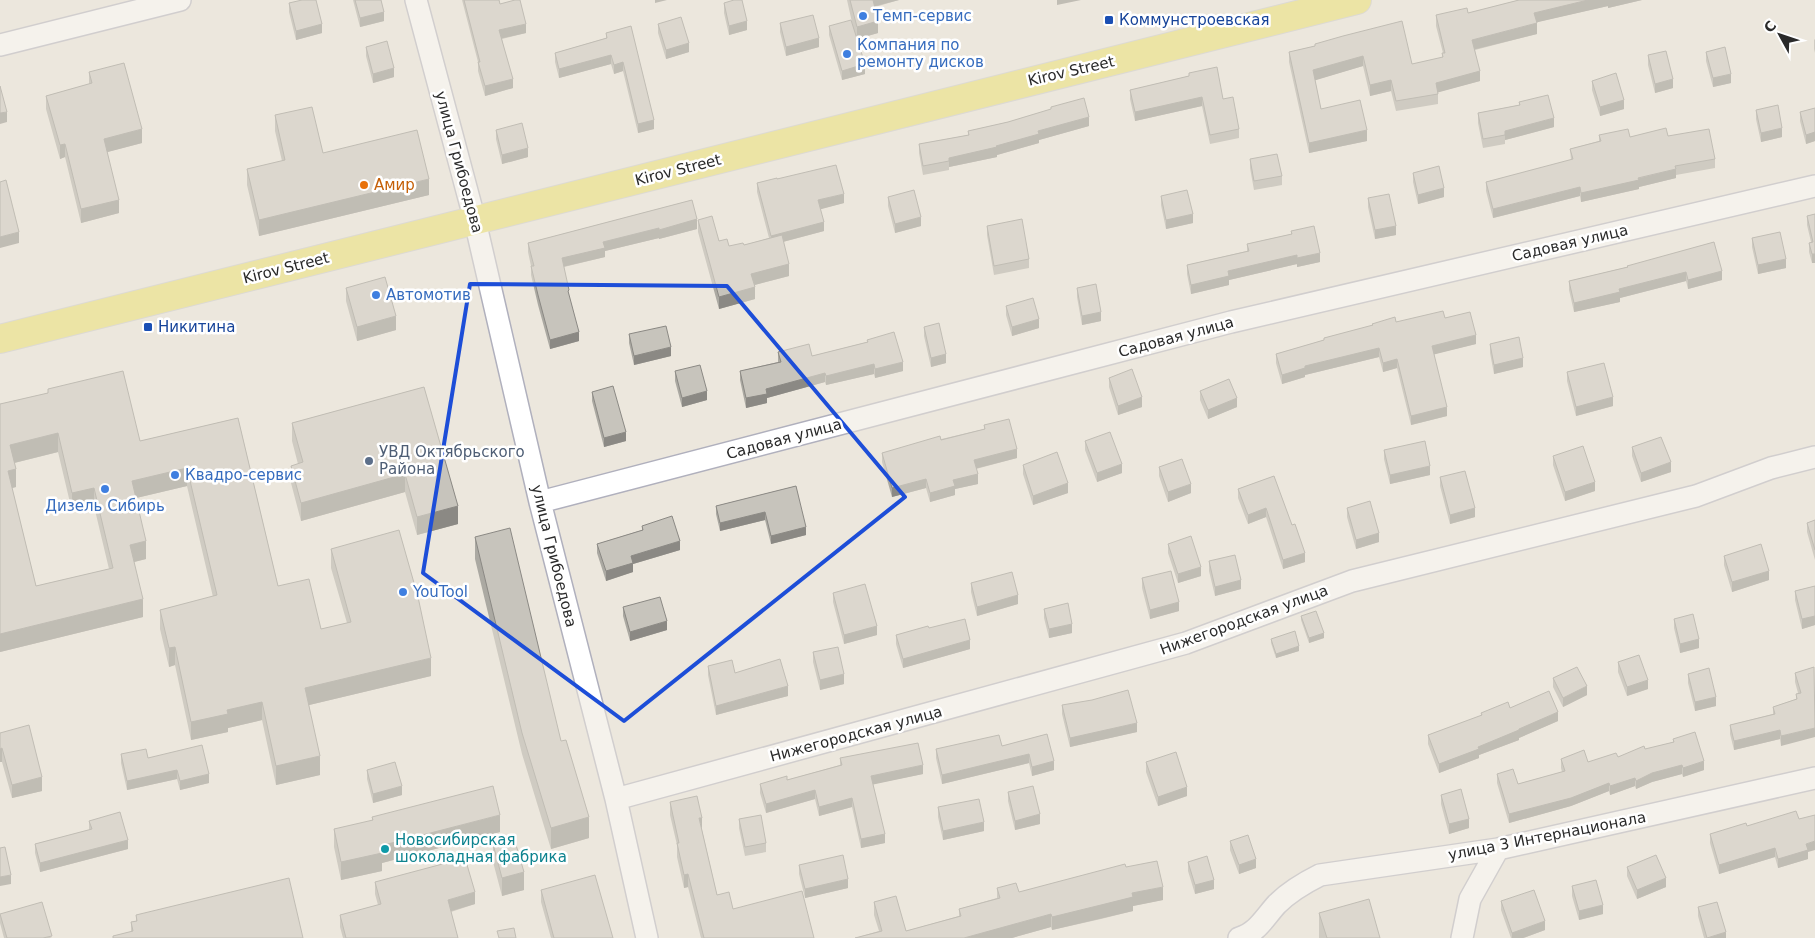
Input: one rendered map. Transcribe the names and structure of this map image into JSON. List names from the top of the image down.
{
  "streets": {
    "main road": ["Kirov Street"],
    "street": [
      "улица Грибоедова",
      "Садовая улица",
      "Нижегородская улица",
      "улица 3 Интернационала"
    ]
  },
  "crossings": [
    ["Kirov Street", "улица Грибоедова"],
    ["улица Грибоедова", "Садовая улица"],
    ["улица Грибоедова", "Нижегородская улица"]
  ],
  "places": {
    "other": [
      "Темп-сервис",
      "Компания по ремонту дисков",
      "Амир",
      "Автомотив",
      "УВД Октябрьского Района",
      "Квадро-сервис",
      "Дизель Сибирь",
      "YouTool",
      "Новосибирская шоколадная фабрика"
    ],
    "transit": ["Коммунстроевская", "Никитина"]
  },
  "north": "top left"
}
